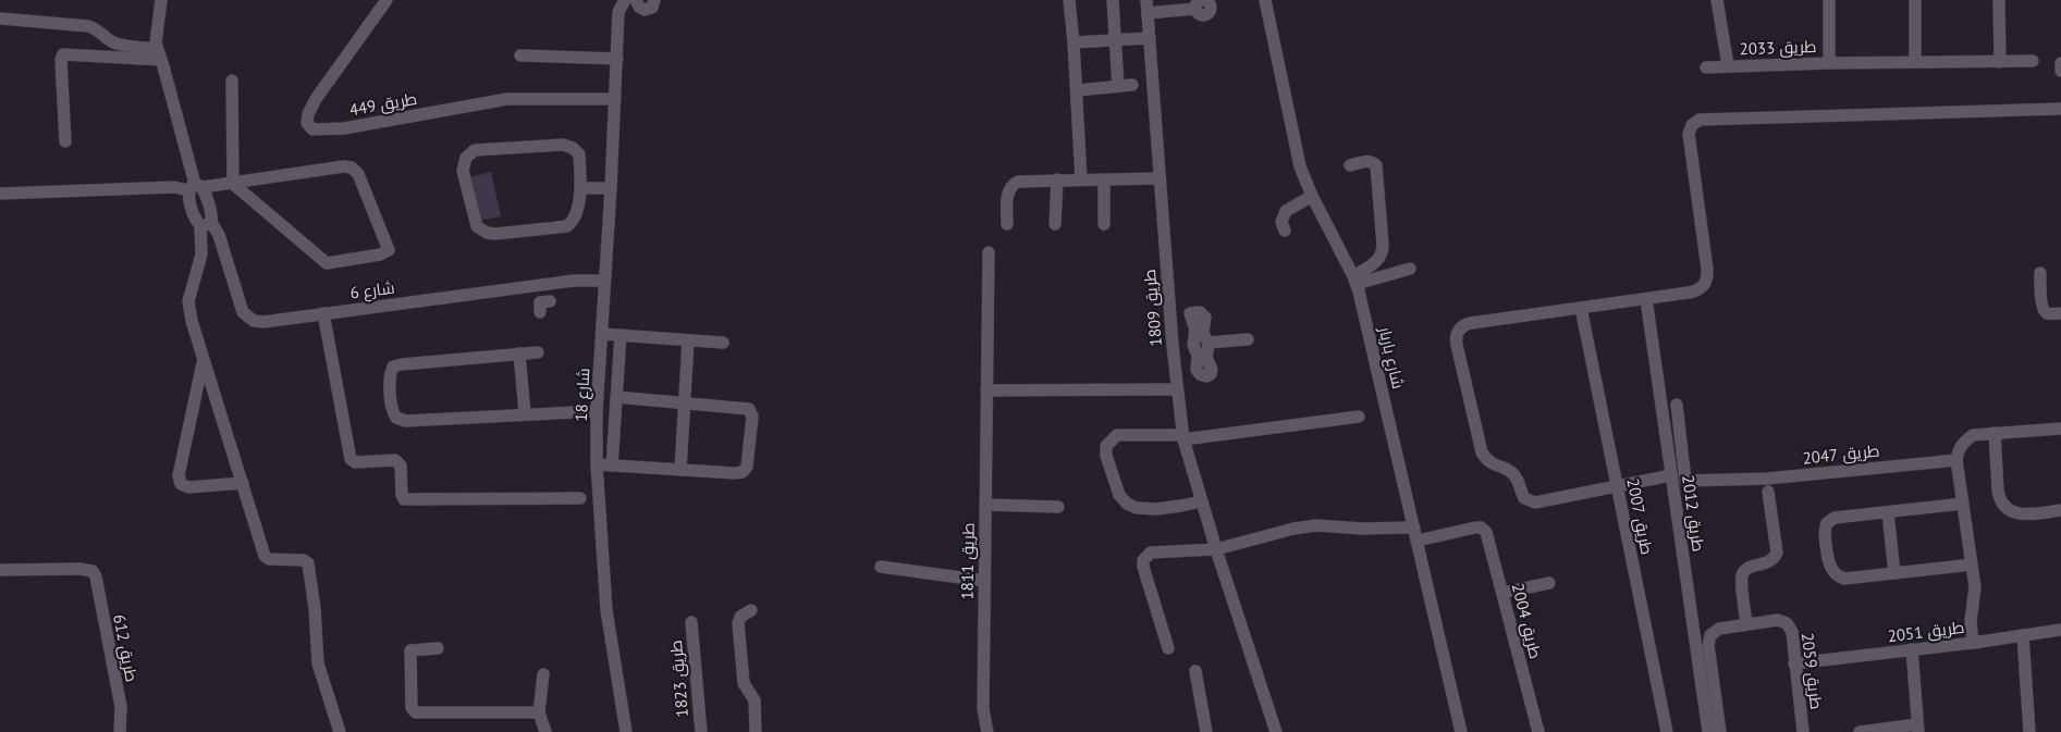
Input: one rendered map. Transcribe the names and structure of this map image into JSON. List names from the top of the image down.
{
  "streets": {
    "street": [
      "طريق 2033",
      "طريق 449",
      "شارع 6",
      "طريق 1809",
      "شارع باربار",
      "شارع 18",
      "طريق 2047",
      "طريق 2012",
      "طريق 2007",
      "طريق 1811",
      "طريق 2004",
      "طريق 2051",
      "طريق 612",
      "طريق 2059",
      "طريق 1823"
    ]
  },
  "crossings": [
    ["طريق 449", "شارع 18"],
    ["شارع 6", "شارع 18"],
    ["شارع باربار", "طريق 2004"],
    ["طريق 2051", "طريق 2059"]
  ]
}
